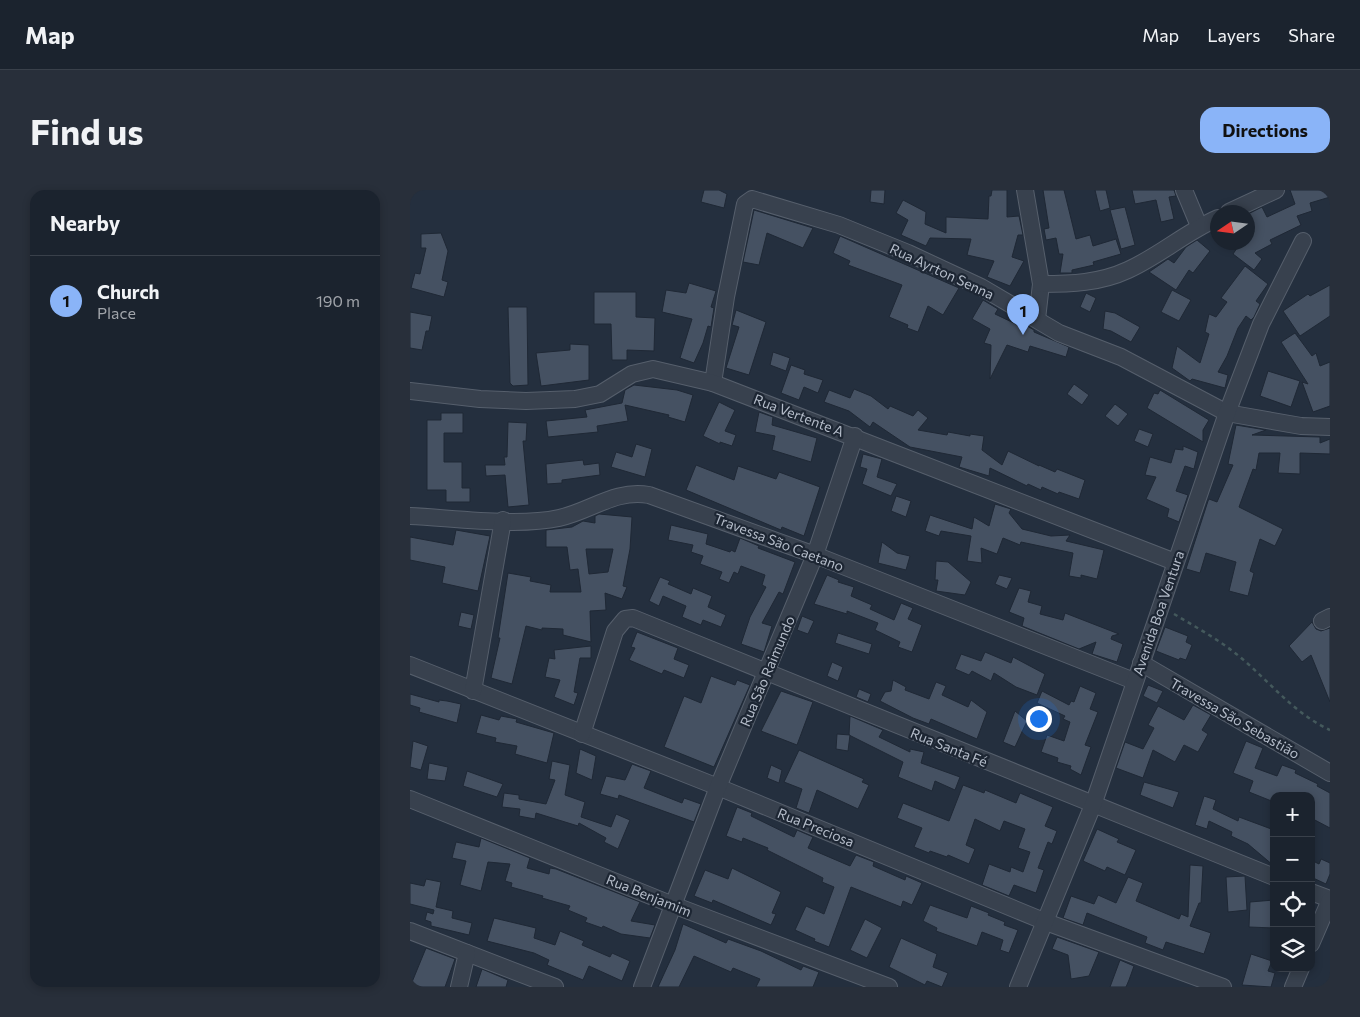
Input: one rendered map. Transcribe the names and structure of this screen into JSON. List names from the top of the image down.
{
  "streets": {
    "street": [
      "Rua Ayrton Senna",
      "Rua Vertente A",
      "Travessa São Caetano",
      "Avenida Boa Ventura",
      "Rua São Raimundo",
      "Travessa São Sebastião",
      "Rua Santa Fé",
      "Rua Preciosa",
      "Rua Benjamim"
    ]
  },
  "crossings": [
    ["Rua Ayrton Senna", "Rua Vertente A"],
    ["Rua Ayrton Senna", "Avenida Boa Ventura"],
    ["Rua Vertente A", "Avenida Boa Ventura"],
    ["Rua Vertente A", "Rua São Raimundo"],
    ["Travessa São Caetano", "Avenida Boa Ventura"],
    ["Travessa São Caetano", "Rua São Raimundo"],
    ["Avenida Boa Ventura", "Travessa São Sebastião"],
    ["Avenida Boa Ventura", "Rua Santa Fé"],
    ["Avenida Boa Ventura", "Rua Preciosa"],
    ["Rua São Raimundo", "Rua Santa Fé"],
    ["Rua São Raimundo", "Rua Preciosa"],
    ["Rua São Raimundo", "Rua Benjamim"],
    ["Rua Santa Fé", "Rua Preciosa"]
  ],
  "north": "left",
  "page": {
    "header": "Map",
    "nav": ["Map", "Layers", "Share"],
    "buttons": "Directions",
    "title": "Find us",
    "heading": "Nearby",
    "list": [
      {
        "mark": "1",
        "name": "Church",
        "note": "Place",
        "value": "190 m"
      }
    ],
    "pins": "1",
    "map_buttons": ["+", "−"]
  }
}
